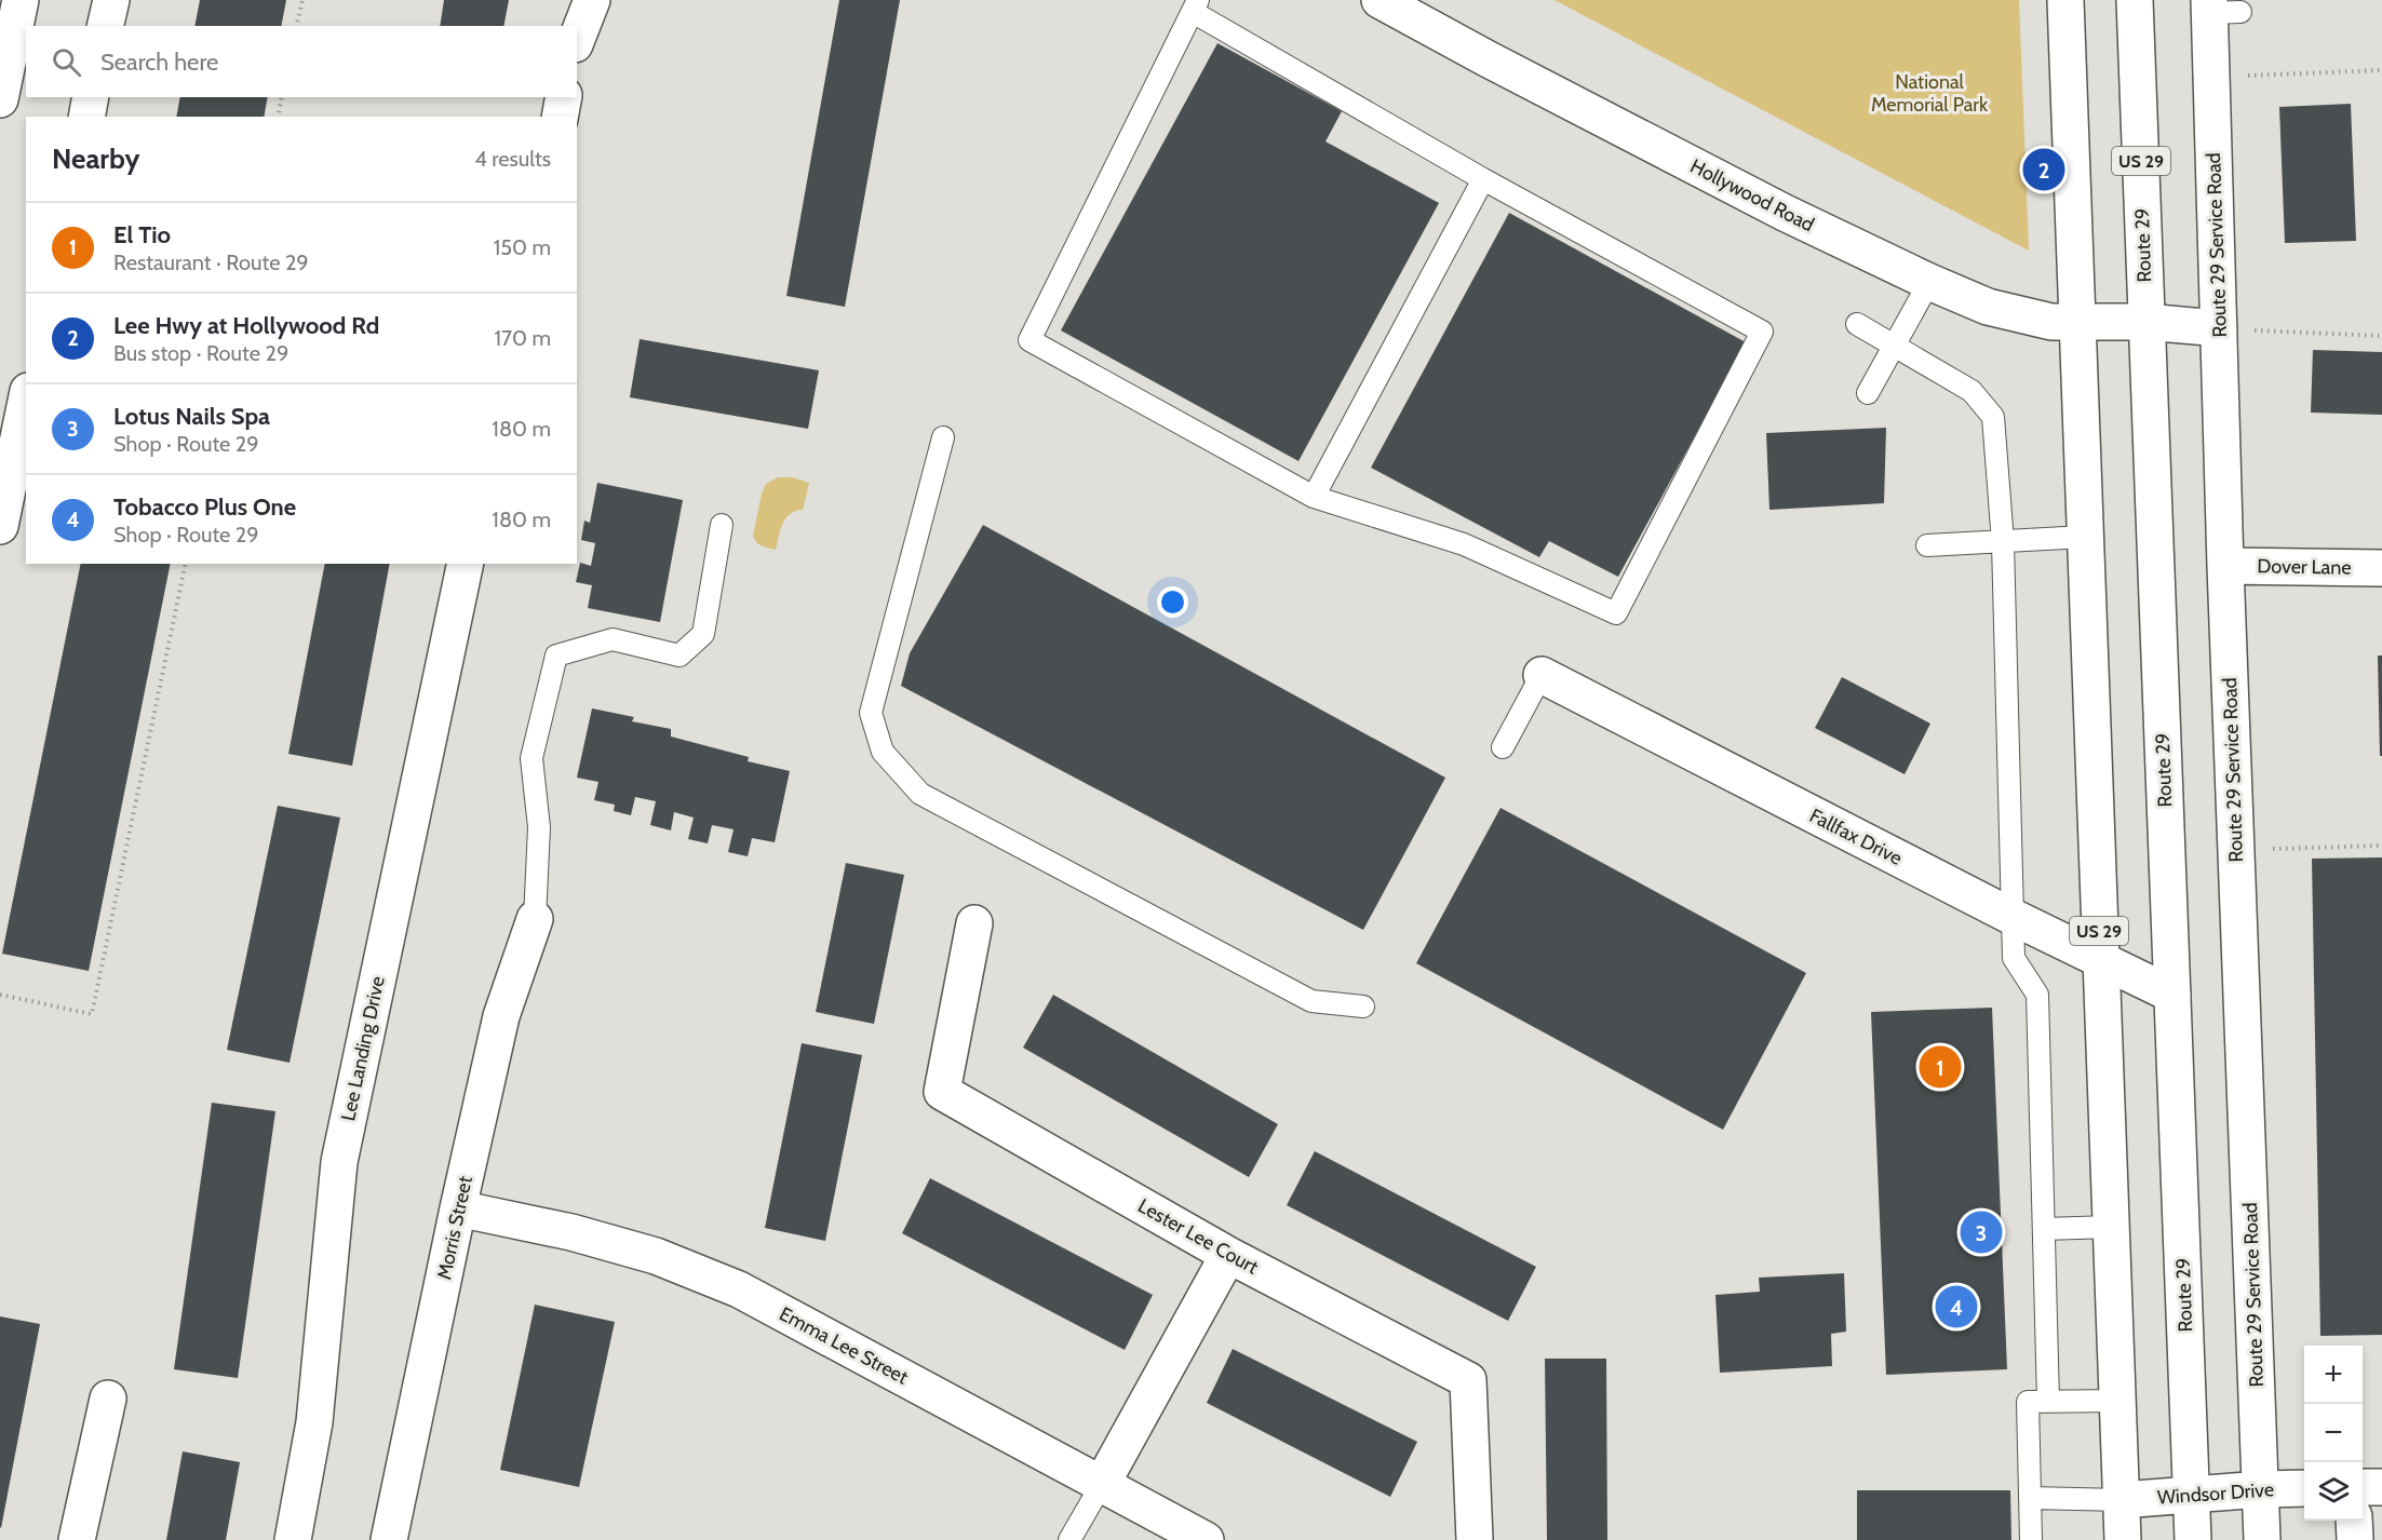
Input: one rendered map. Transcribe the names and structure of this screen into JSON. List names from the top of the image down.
{
  "streets": {
    "street": [
      "US 29",
      "Hollywood Road",
      "Route 29",
      "Route 29 Service Road",
      "Dover Lane",
      "Fallfax Drive",
      "Lee Landing Drive",
      "Morris Street",
      "Lester Lee Court",
      "Emma Lee Street",
      "Windsor Drive"
    ]
  },
  "crossings": [
    ["US 29", "Hollywood Road"],
    ["US 29", "Fallfax Drive"],
    ["US 29", "Windsor Drive"],
    ["Hollywood Road", "Route 29"],
    ["Hollywood Road", "Route 29 Service Road"],
    ["Route 29", "Fallfax Drive"],
    ["Route 29", "Windsor Drive"],
    ["Route 29 Service Road", "Dover Lane"],
    ["Route 29 Service Road", "Windsor Drive"],
    ["Morris Street", "Emma Lee Street"]
  ],
  "parks": ["National Memorial Park"],
  "page": {
    "search": "Search here",
    "heading": ["Nearby", "4 results"],
    "pins": [
      "2",
      "1",
      "3",
      "4"
    ],
    "list": [
      {
        "mark": "1",
        "name": "El Tio",
        "note": "Restaurant · Route 29",
        "value": "150 m"
      },
      {
        "mark": "2",
        "name": "Lee Hwy at Hollywood Rd",
        "note": "Bus stop · Route 29",
        "value": "170 m"
      },
      {
        "mark": "3",
        "name": "Lotus Nails Spa",
        "note": "Shop · Route 29",
        "value": "180 m"
      },
      {
        "mark": "4",
        "name": "Tobacco Plus One",
        "note": "Shop · Route 29",
        "value": "180 m"
      }
    ],
    "map_buttons": ["+", "−"]
  }
}
